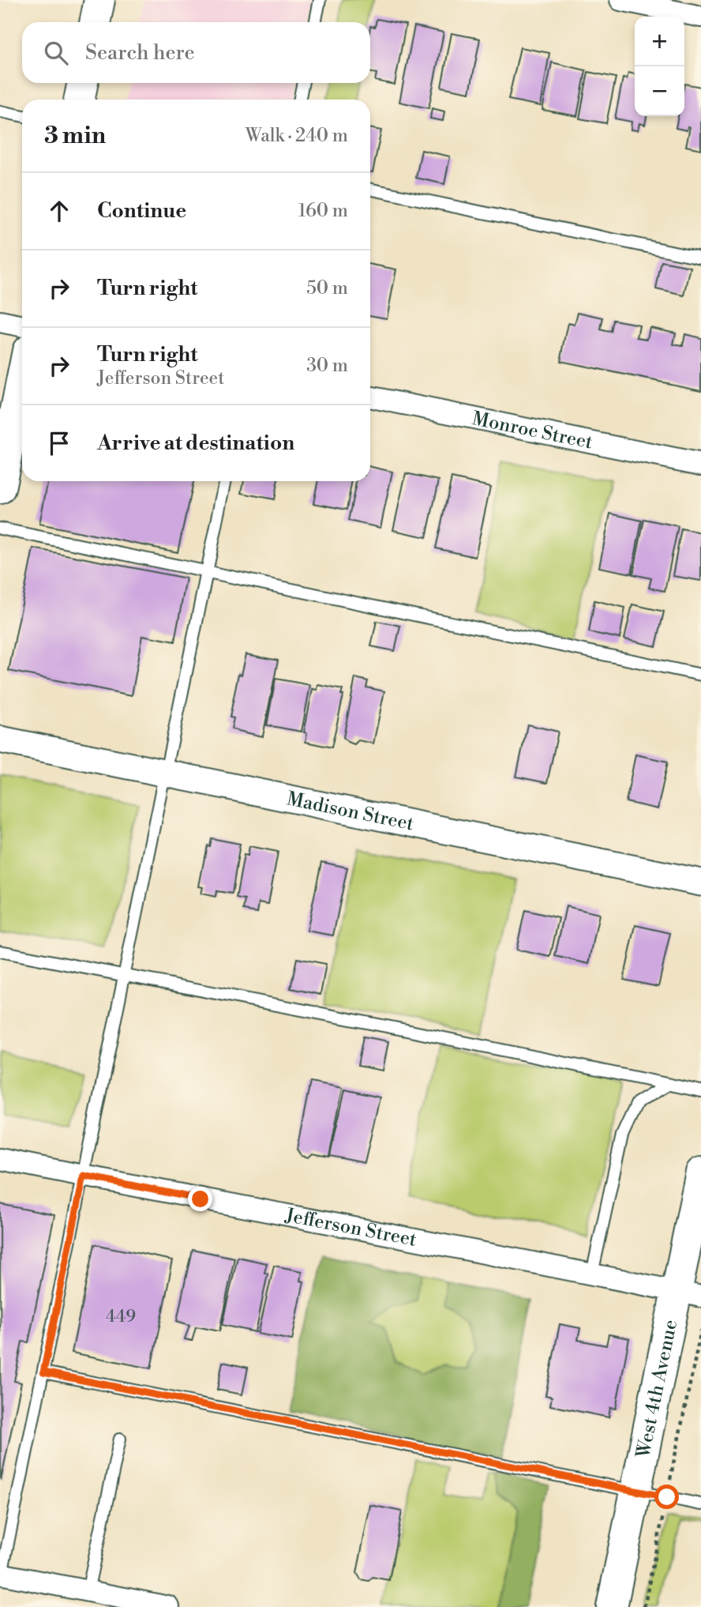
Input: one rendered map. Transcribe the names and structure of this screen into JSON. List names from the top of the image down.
{
  "streets": {
    "main road": ["West 4th Avenue"],
    "street": ["Monroe Street", "Madison Street", "Jefferson Street"]
  },
  "crossings": [
    ["Jefferson Street", "West 4th Avenue"]
  ],
  "house_numbers": ["449"],
  "page": {
    "map_buttons": ["+", "−"],
    "search": "Search here",
    "heading": ["3 min", "Walk · 240 m"],
    "list": [
      ["Continue", "160 m"],
      ["Turn right", "50 m"],
      ["Turn right", "Jefferson Street", "30 m"],
      "Arrive at destination"
    ]
  }
}
